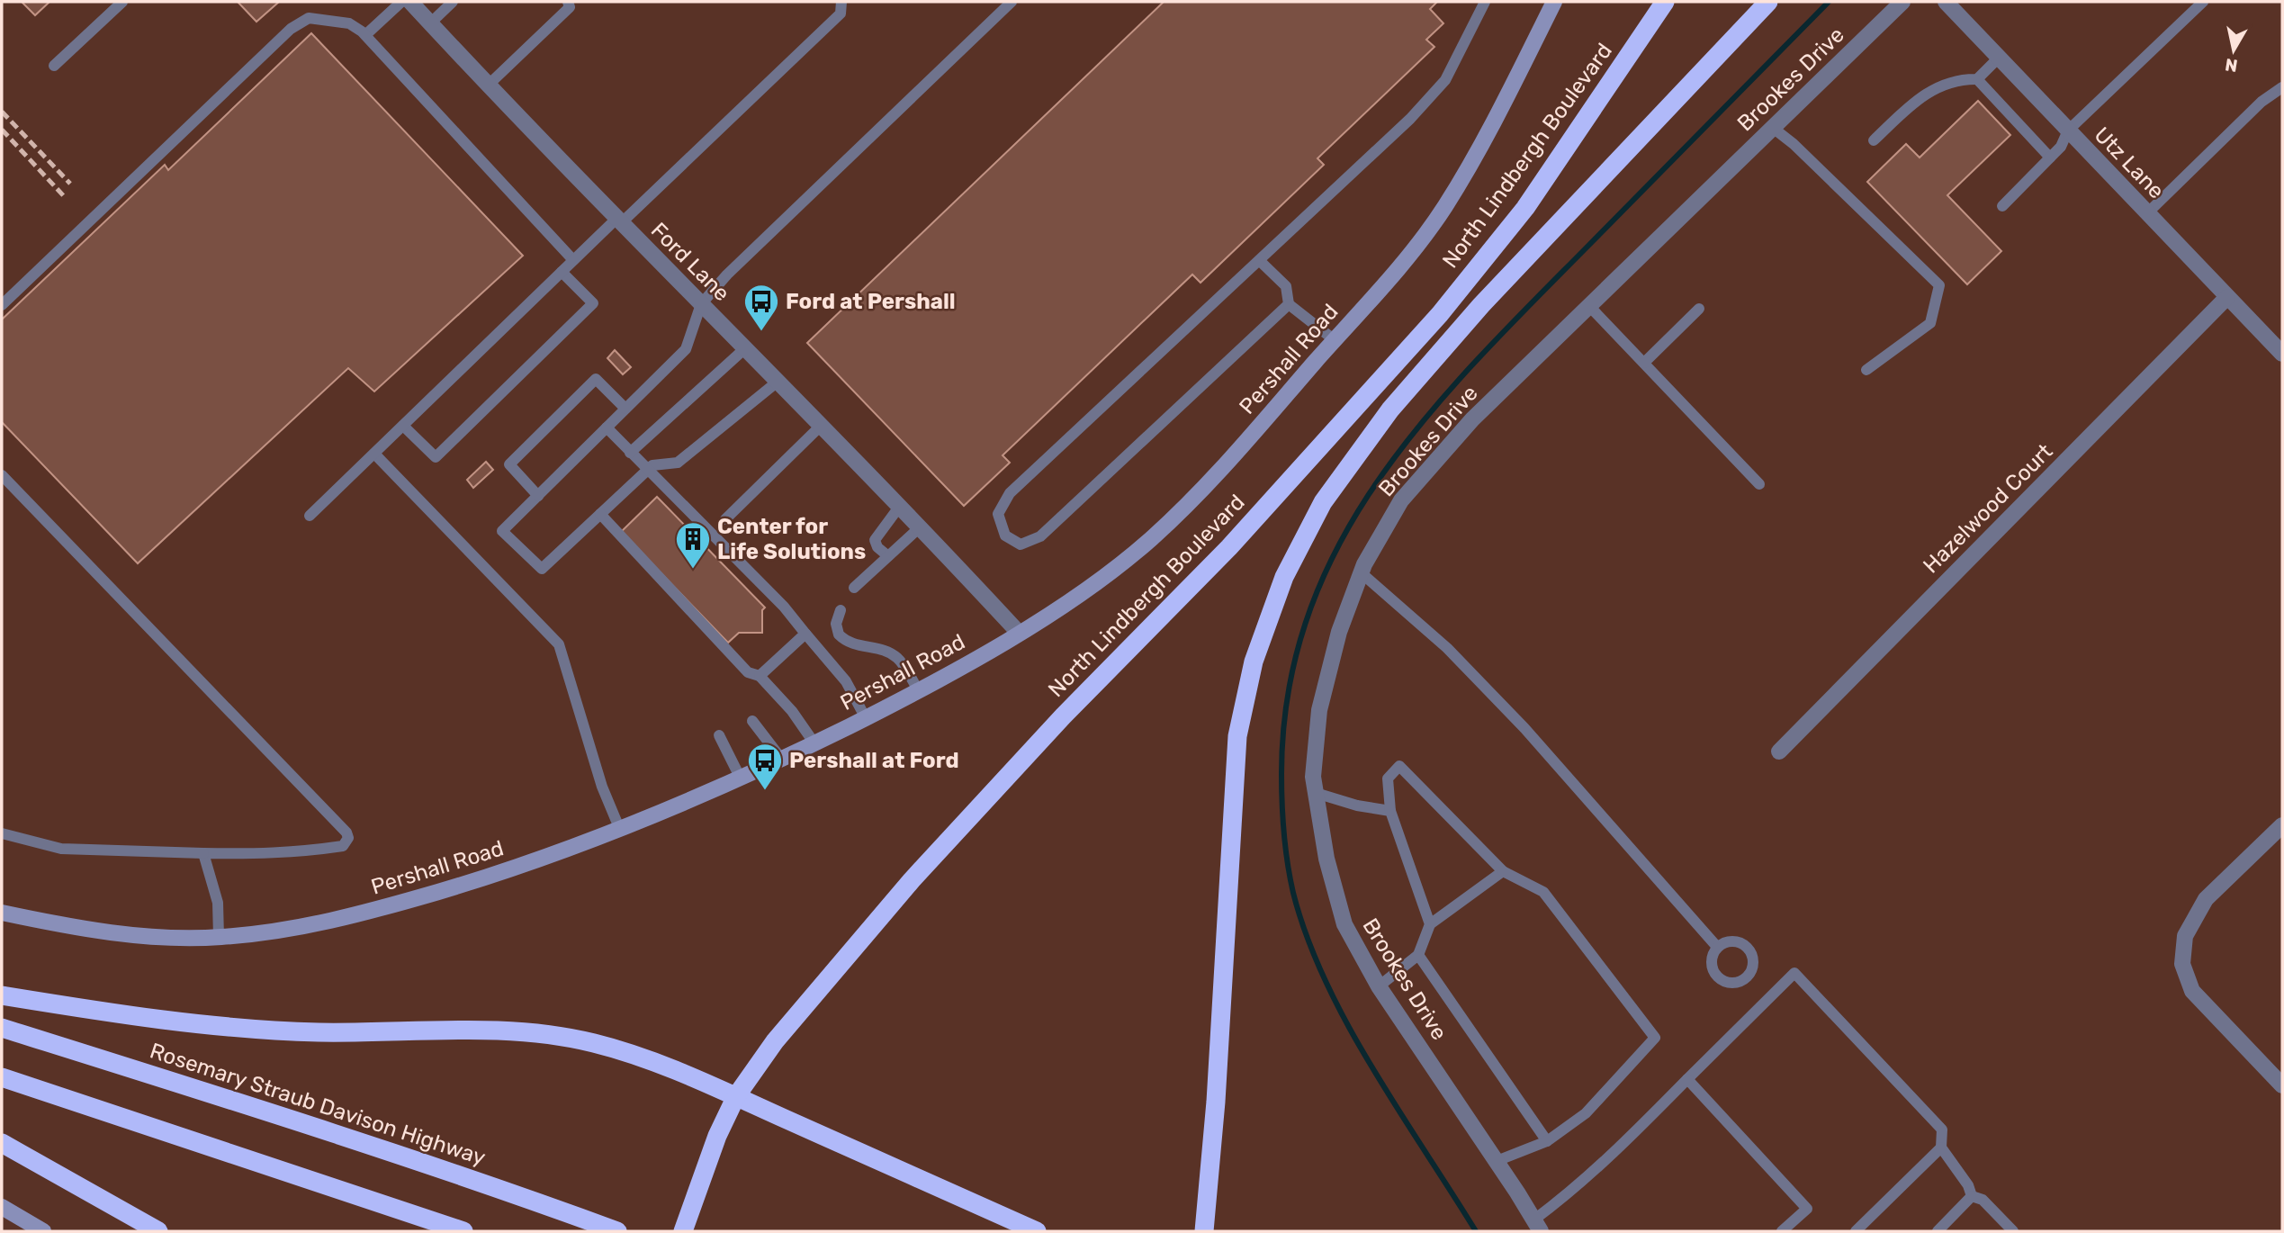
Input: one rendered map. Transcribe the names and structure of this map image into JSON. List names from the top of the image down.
{
  "streets": {
    "highway": ["North Lindbergh Boulevard", "Rosemary Straub Davison Highway"],
    "street": [
      "Brookes Drive",
      "Utz Lane",
      "Ford Lane",
      "Pershall Road",
      "Hazelwood Court"
    ]
  },
  "crossings": [
    ["Utz Lane", "Hazelwood Court"],
    ["Ford Lane", "Pershall Road"]
  ],
  "places": {
    "bus stop": ["Ford at Pershall", "Pershall at Ford"],
    "building": ["Center for Life Solutions"]
  },
  "north": "bottom"
}
